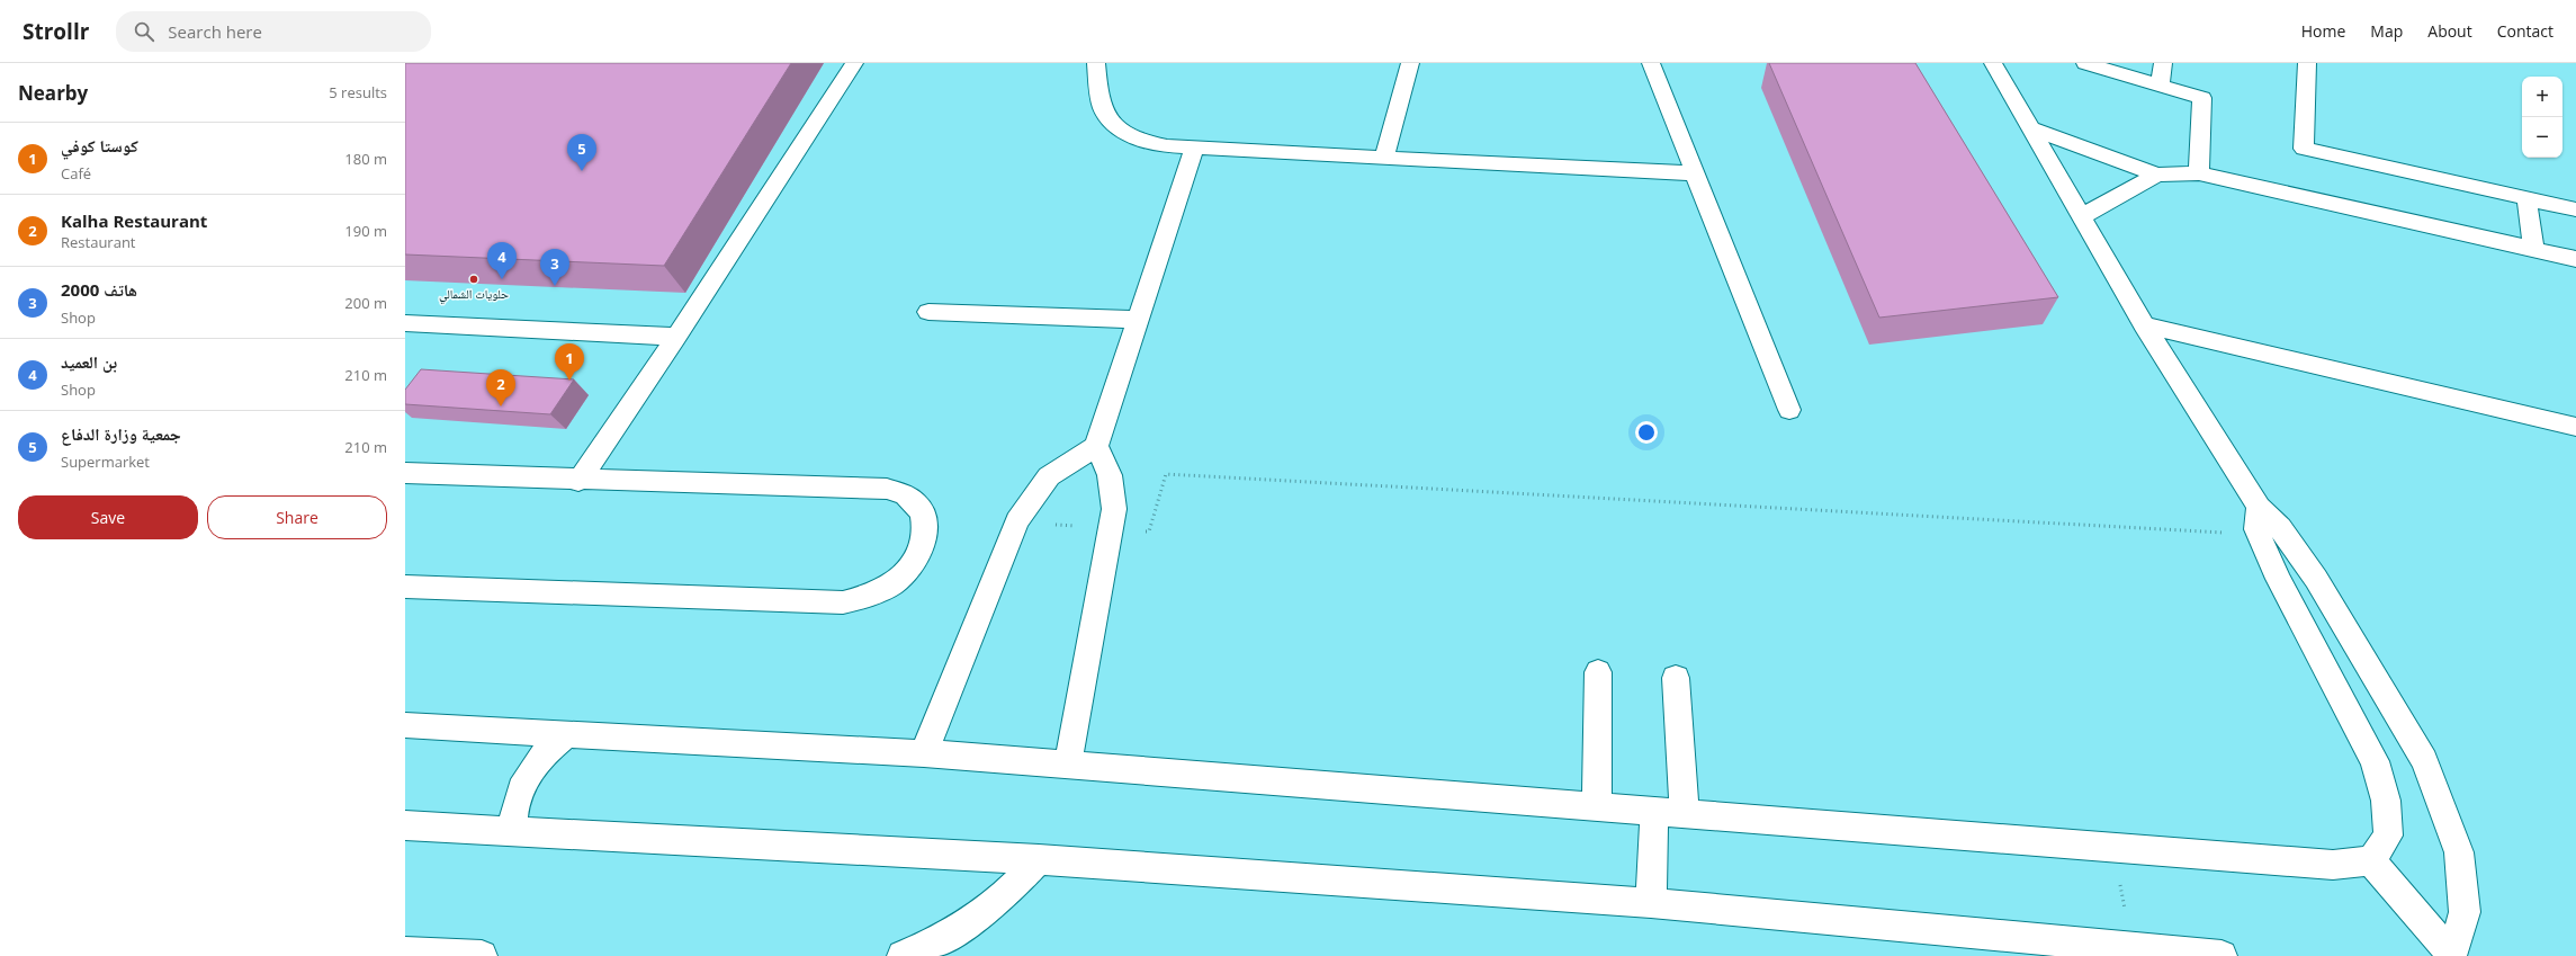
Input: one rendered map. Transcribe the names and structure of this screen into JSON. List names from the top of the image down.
{
  "places": ["حلويات الشمالي"],
  "page": {
    "header": "Strollr",
    "search": "Search here",
    "nav": [
      "Home",
      "Map",
      "About",
      "Contact"
    ],
    "heading": ["Nearby", "5 results"],
    "map_buttons": ["+", "−"],
    "list": [
      {
        "mark": "1",
        "name": "كوستا كوفي",
        "note": "Café",
        "value": "180 m"
      },
      {
        "mark": "2",
        "name": "Kalha Restaurant",
        "note": "Restaurant",
        "value": "190 m"
      },
      {
        "mark": "3",
        "name": "هاتف 2000",
        "note": "Shop",
        "value": "200 m"
      },
      {
        "mark": "4",
        "name": "بن العميد",
        "note": "Shop",
        "value": "210 m"
      },
      {
        "mark": "5",
        "name": "جمعية وزارة الدفاع",
        "note": "Supermarket",
        "value": "210 m"
      }
    ],
    "pins": [
      "5",
      "4",
      "3",
      "1",
      "2"
    ],
    "buttons": ["Save", "Share"]
  }
}
